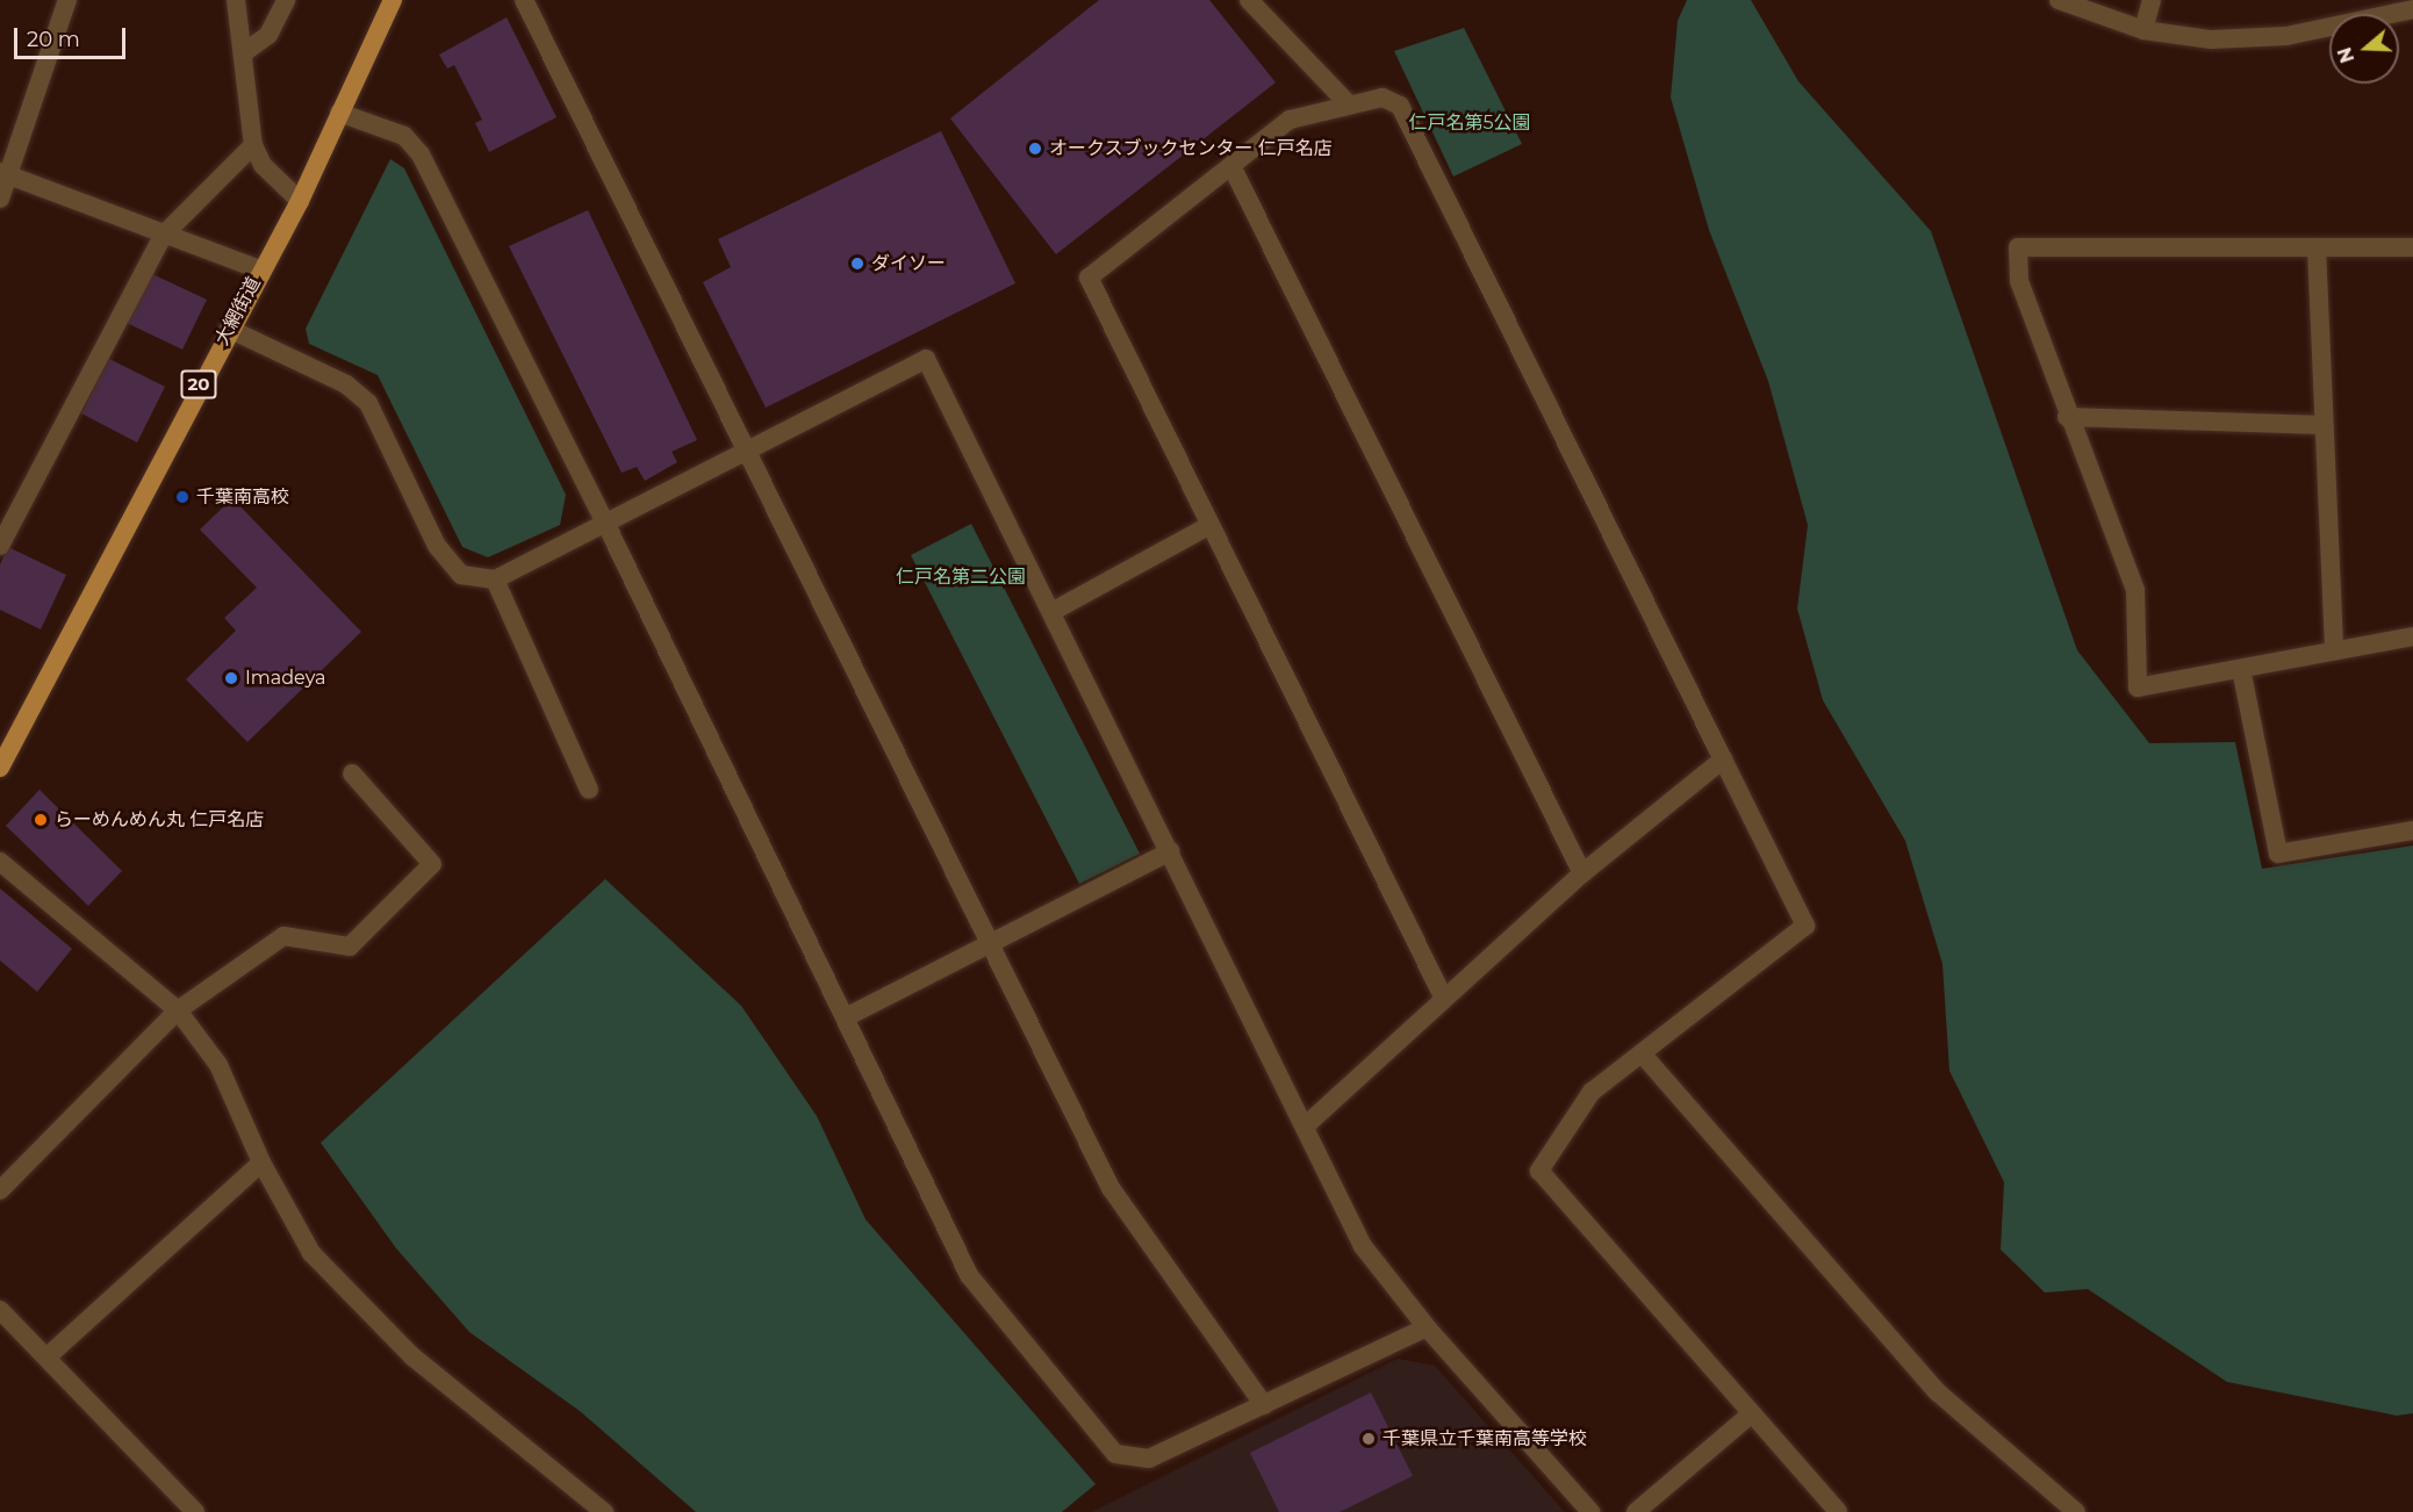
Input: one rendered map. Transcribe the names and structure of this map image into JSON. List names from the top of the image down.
{
  "streets": {
    "main road": ["大網街道", "20"]
  },
  "parks": ["仁戸名第5公園", "仁戸名第二公園"],
  "places": [
    "オークスブックセンター 仁戸名店",
    "ダイソー",
    "千葉南高校",
    "Imadeya",
    "らーめんめん丸 仁戸名店",
    "千葉県立千葉南高等学校"
  ],
  "scale_bar": "20 m",
  "north": "left"
}
